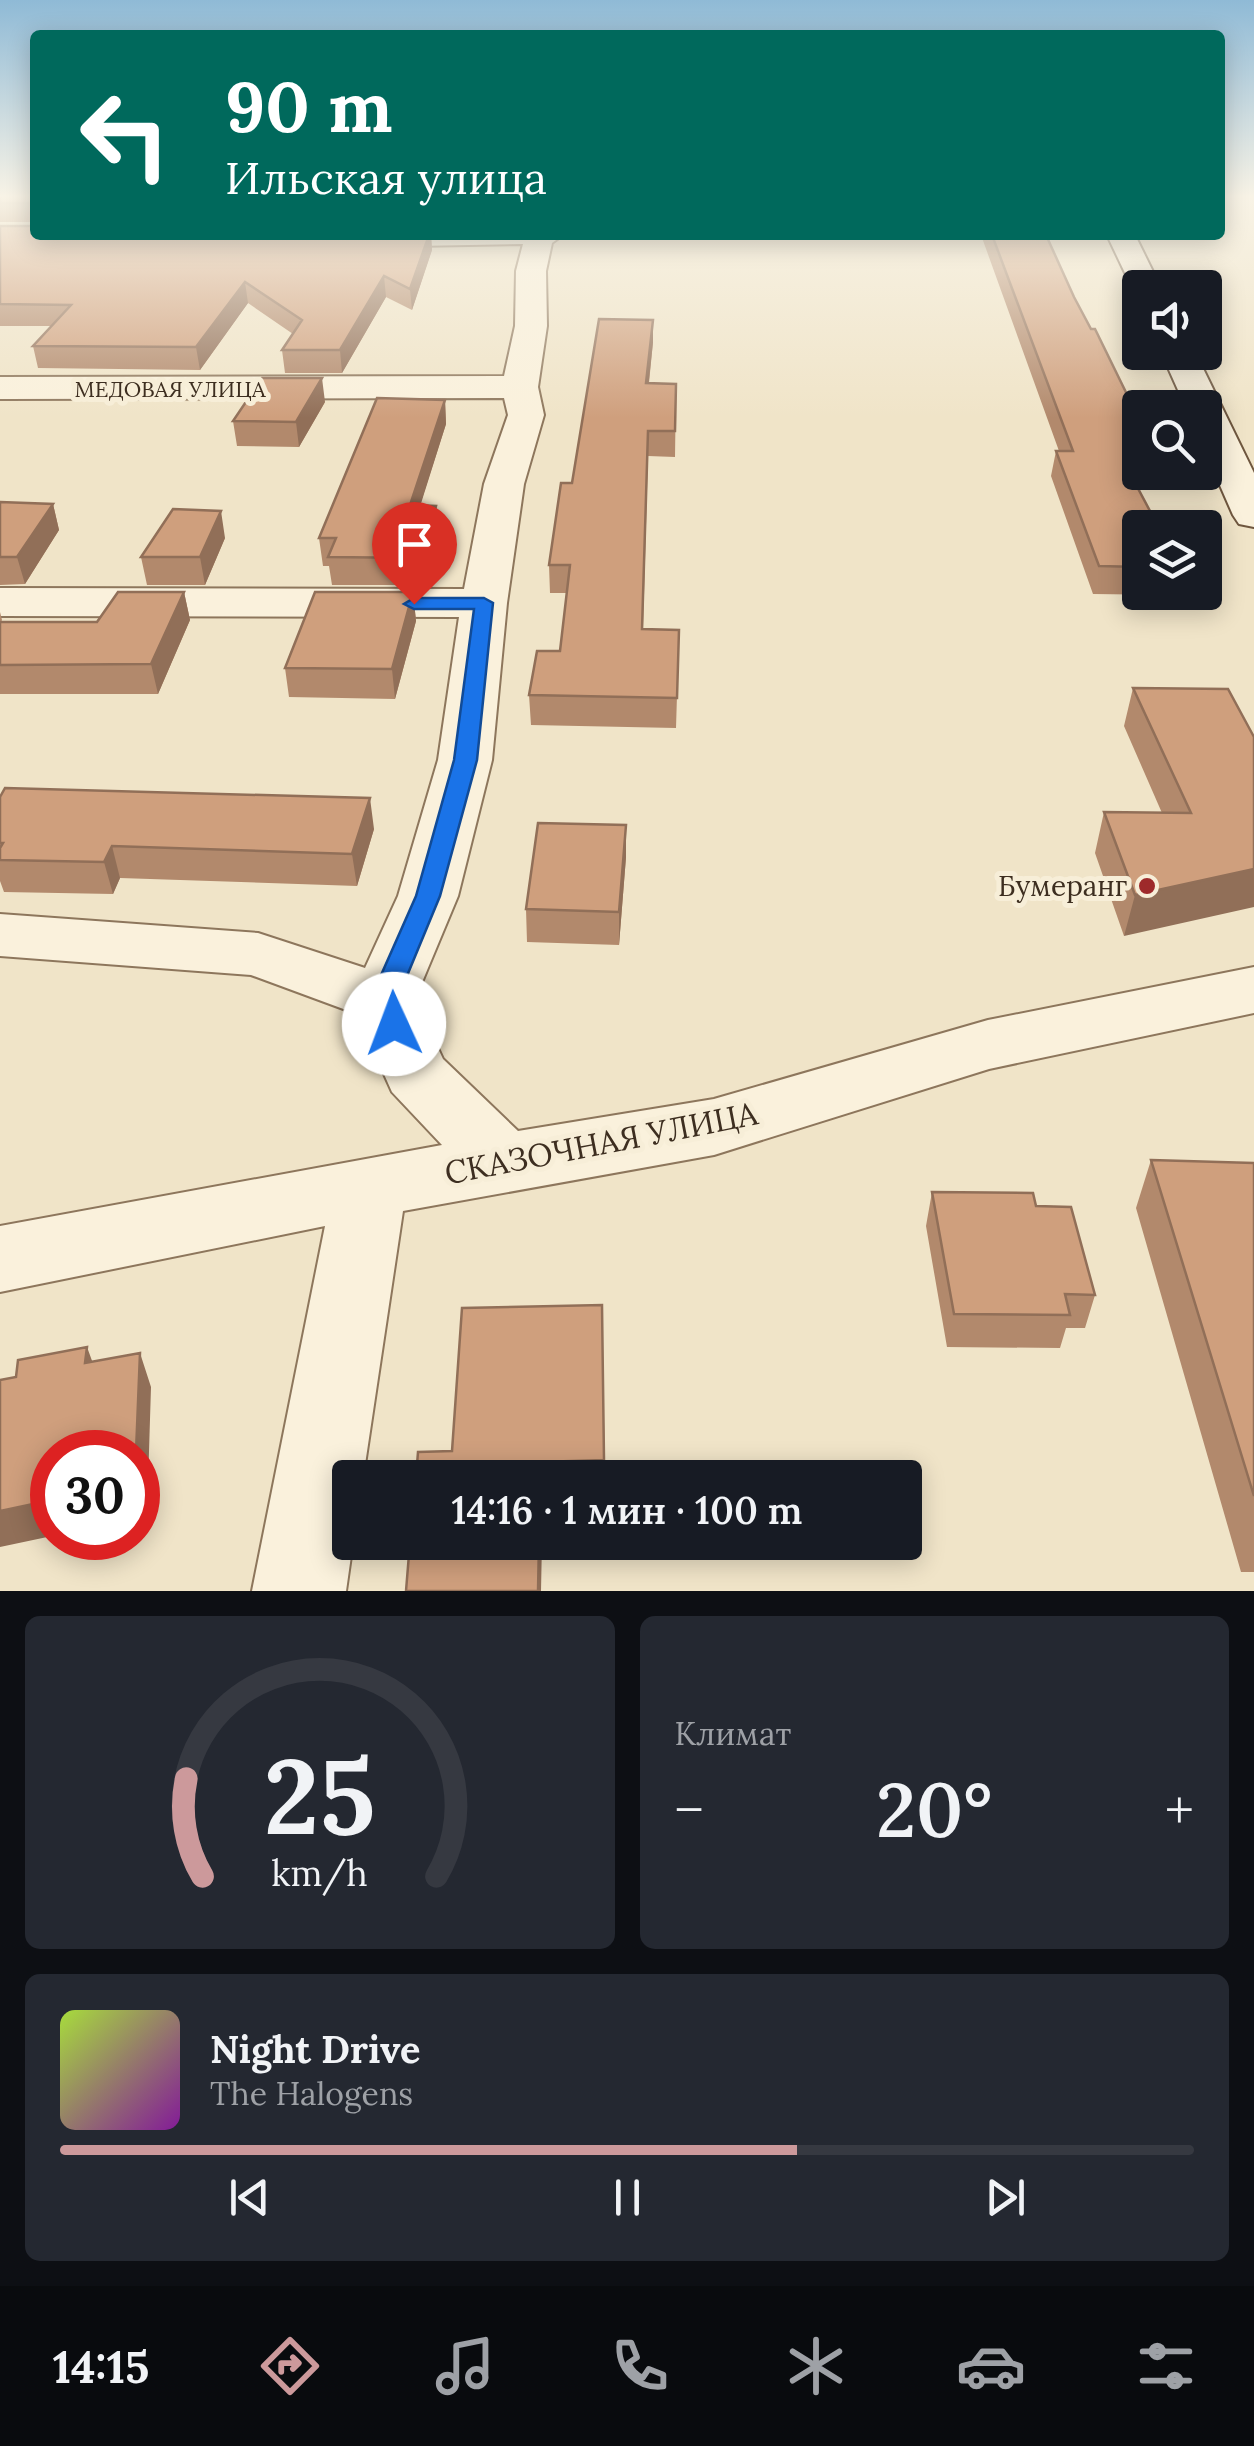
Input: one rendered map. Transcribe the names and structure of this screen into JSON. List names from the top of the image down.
{
  "streets": {
    "street": ["МЕДОВАЯ УЛИЦА", "СКАЗОЧНАЯ УЛИЦА"]
  },
  "places": ["Бумеранг"],
  "page": {
    "turn": ["90 m", "Ильская улица"],
    "limit": "30",
    "trip": "14:16 · 1 мин · 100 m",
    "tile": "Климат",
    "heat": ["−", "20°", "+"],
    "song": ["Night Drive", "The Halogens"],
    "tabs": "14:15",
    "gauge": ["25", "km/h"]
  }
}
